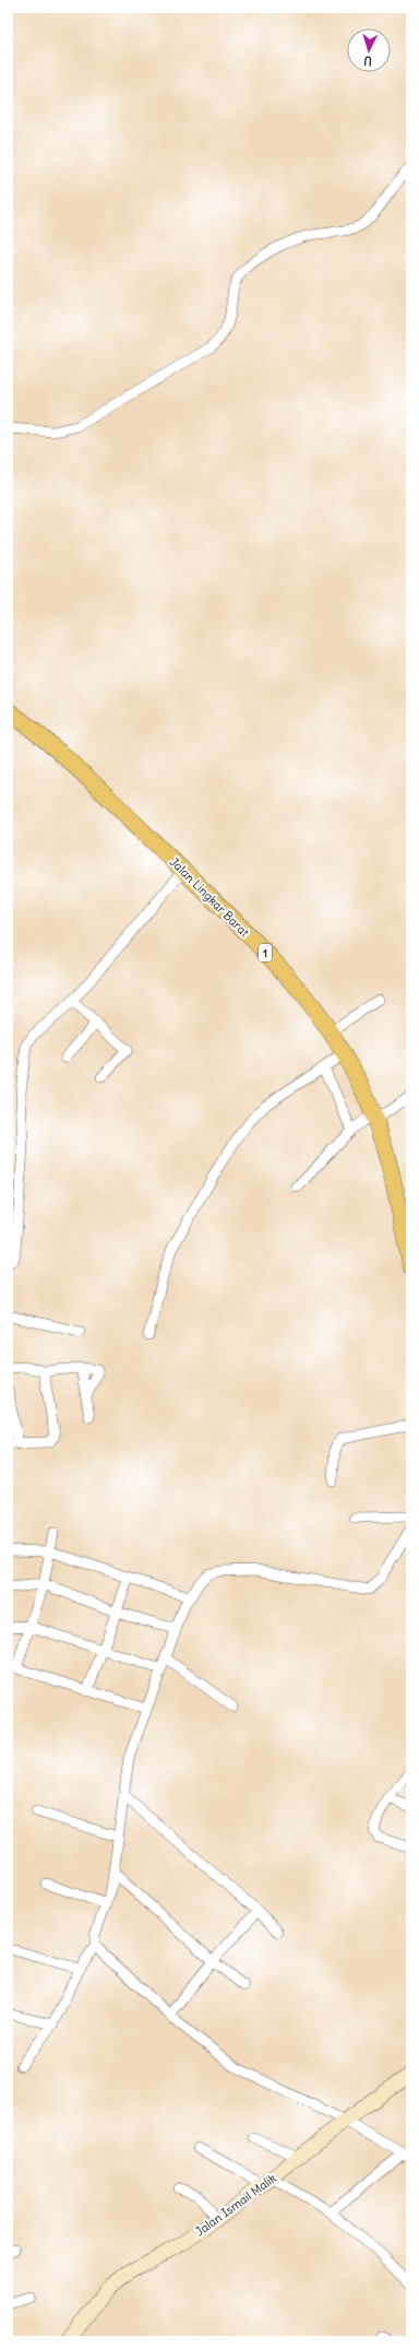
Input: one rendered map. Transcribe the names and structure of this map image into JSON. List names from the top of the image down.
{
  "streets": {
    "highway": ["Jalan Lingkar Barat", "1"],
    "main road": ["Jalan Ismail Malik"]
  },
  "north": "bottom"
}
